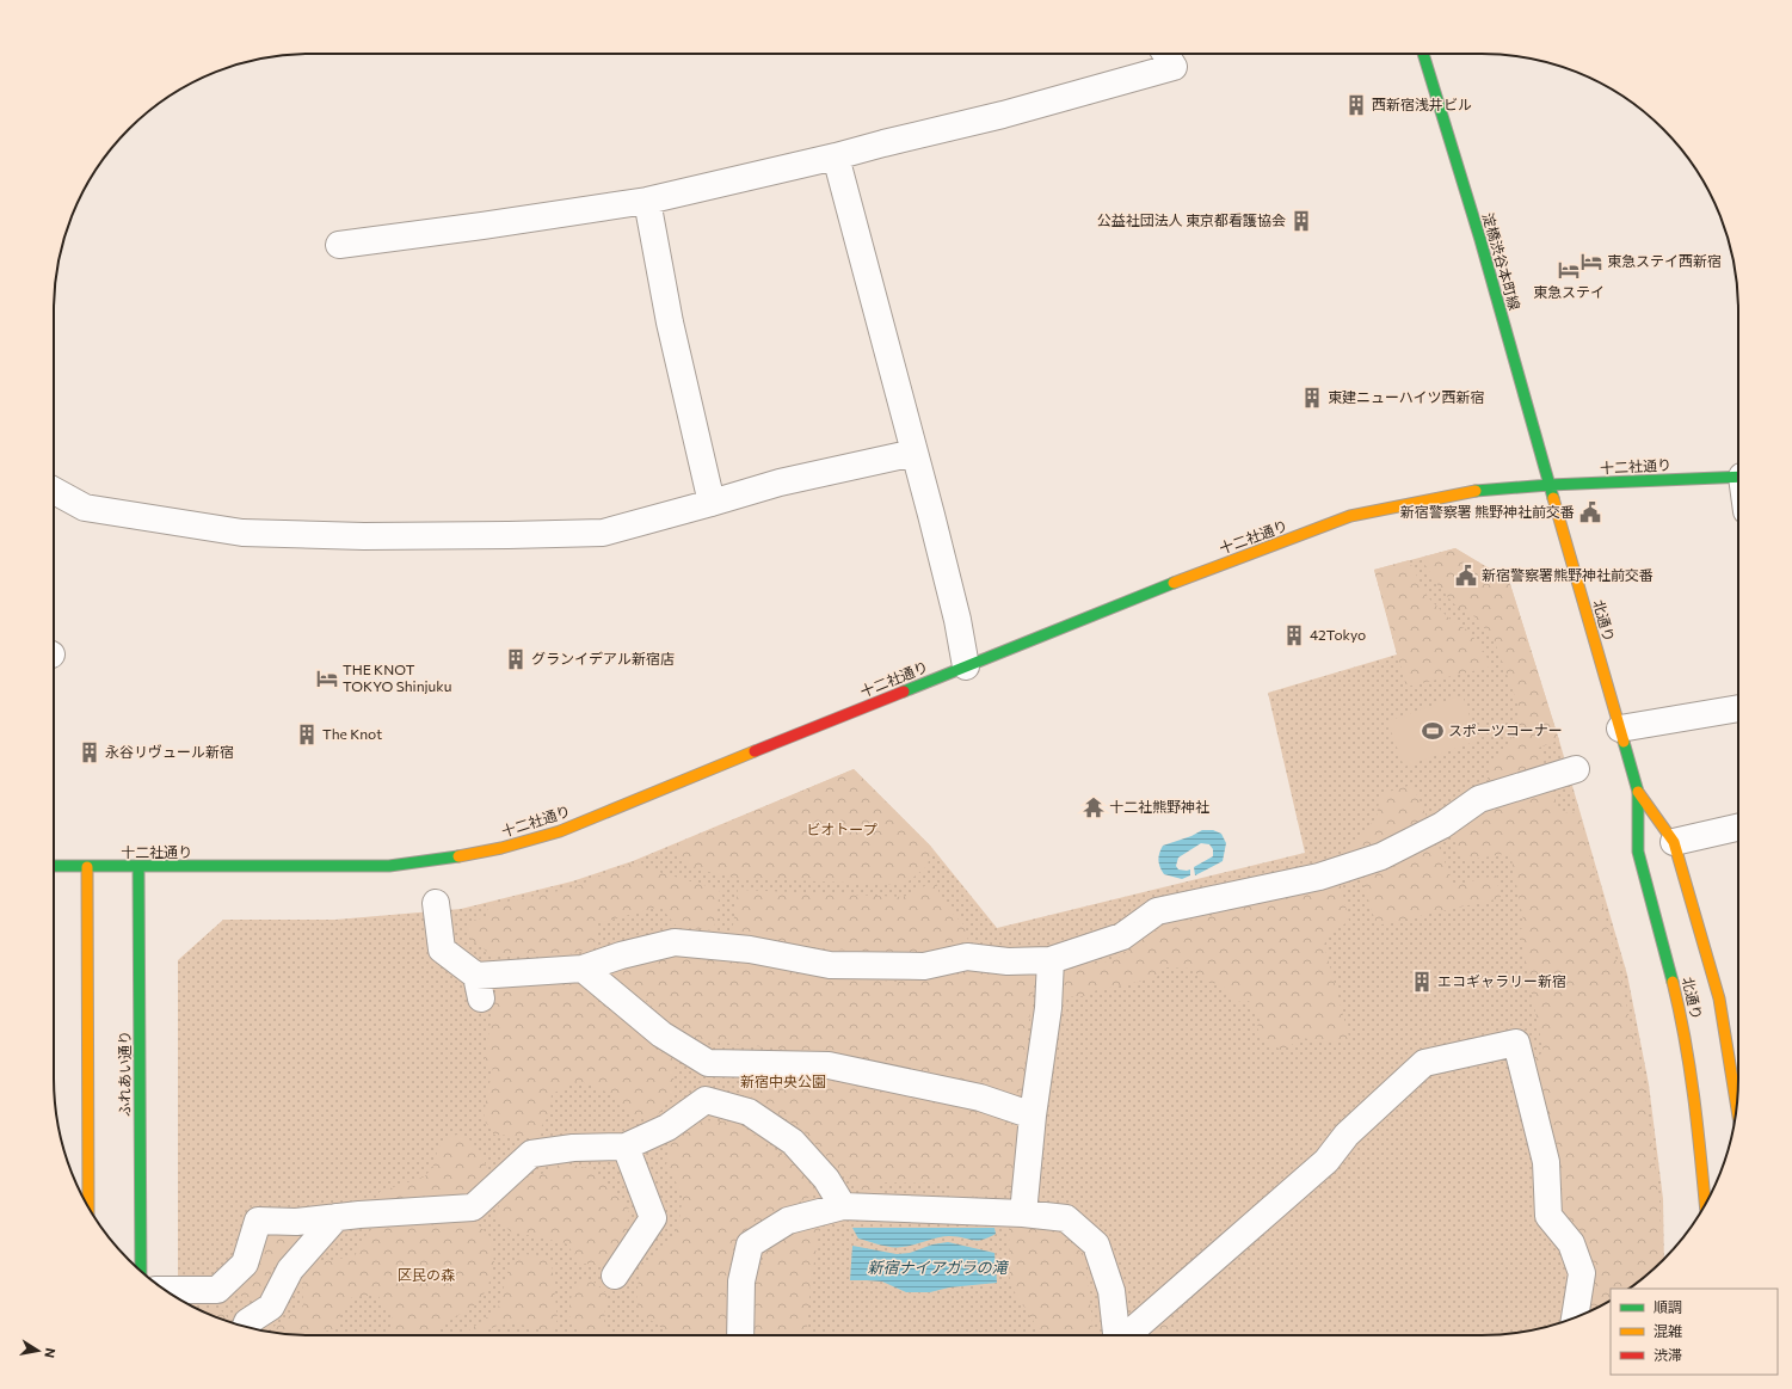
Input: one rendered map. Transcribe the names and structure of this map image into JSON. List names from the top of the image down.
{
  "streets": {
    "main road": [
      "淀橋渋谷本町線",
      "十二社通り",
      "北通り",
      "ふれあい通り"
    ]
  },
  "crossings": [
    ["淀橋渋谷本町線", "十二社通り"],
    ["淀橋渋谷本町線", "北通り"],
    ["十二社通り", "北通り"],
    ["十二社通り", "ふれあい通り"]
  ],
  "water": ["新宿ナイアガラの滝"],
  "parks": ["ビオトープ", "新宿中央公園", "区民の森"],
  "places": {
    "building": [
      "西新宿浅井ビル",
      "公益社団法人 東京都看護協会",
      "東建ニューハイツ西新宿",
      "42Tokyo",
      "グランイデアル新宿店",
      "The Knot",
      "永谷リヴュール新宿",
      "エコギャラリー新宿"
    ],
    "hotel": ["東急ステイ西新宿", "東急ステイ", "THE KNOT TOKYO Shinjuku"],
    "public building": ["新宿警察署 熊野神社前交番", "新宿警察署熊野神社前交番"],
    "sports": ["スポーツコーナー"],
    "temple": ["十二社熊野神社"]
  },
  "legend": ["順調", "混雑", "渋滞"],
  "north": "right"
}
